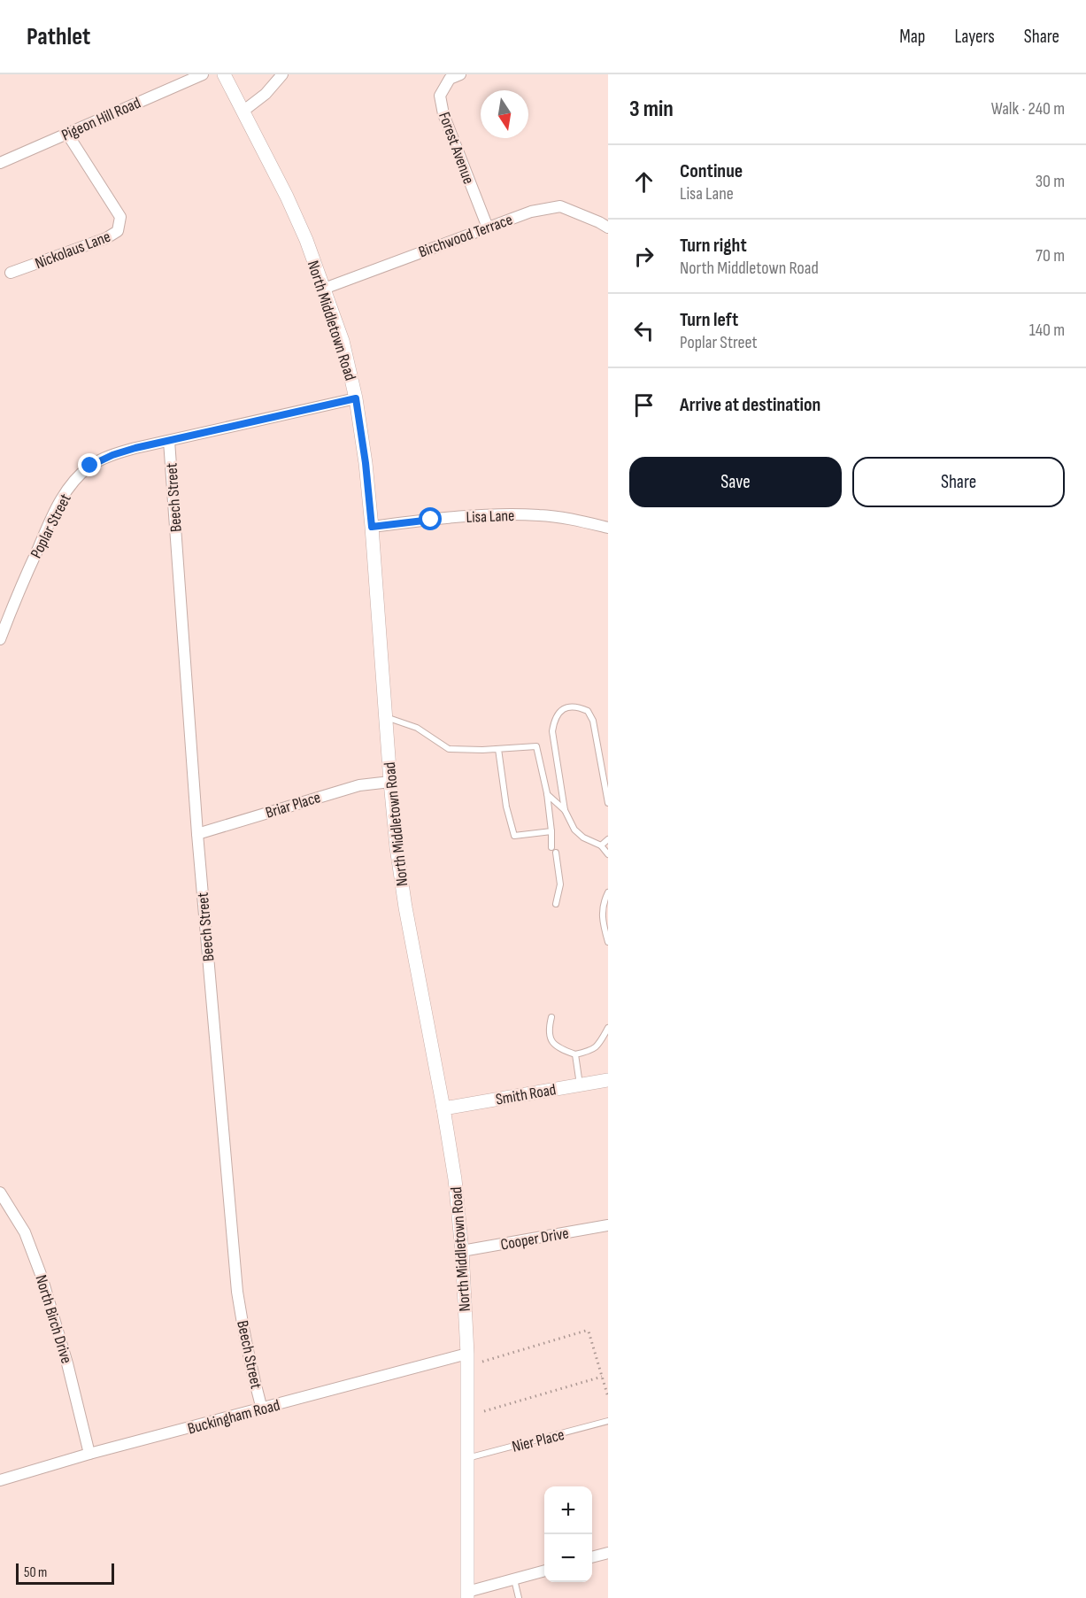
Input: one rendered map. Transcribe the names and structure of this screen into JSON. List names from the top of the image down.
{
  "streets": {
    "street": [
      "Pigeon Hill Road",
      "Forest Avenue",
      "Birchwood Terrace",
      "Nickolaus Lane",
      "North Middletown Road",
      "Beech Street",
      "Lisa Lane",
      "Poplar Street",
      "Briar Place",
      "Smith Road",
      "Cooper Drive",
      "North Birch Drive",
      "Buckingham Road"
    ],
    "lane": ["Nier Place"]
  },
  "crossings": [
    ["Pigeon Hill Road", "Nickolaus Lane"],
    ["Forest Avenue", "Birchwood Terrace"],
    ["Birchwood Terrace", "North Middletown Road"],
    ["North Middletown Road", "Lisa Lane"],
    ["North Middletown Road", "Poplar Street"],
    ["North Middletown Road", "Briar Place"],
    ["North Middletown Road", "Smith Road"],
    ["North Middletown Road", "Cooper Drive"],
    ["North Middletown Road", "Buckingham Road"],
    ["North Middletown Road", "Nier Place"],
    ["Beech Street", "Poplar Street"],
    ["Beech Street", "Briar Place"],
    ["Beech Street", "Buckingham Road"],
    ["North Birch Drive", "Buckingham Road"]
  ],
  "scale_bar": "50 m",
  "north": "bottom",
  "page": {
    "header": "Pathlet",
    "nav": ["Map", "Layers", "Share"],
    "heading": ["3 min", "Walk · 240 m"],
    "list": [
      ["Continue", "Lisa Lane", "30 m"],
      ["Turn right", "North Middletown Road", "70 m"],
      ["Turn left", "Poplar Street", "140 m"],
      "Arrive at destination"
    ],
    "buttons": ["Save", "Share"],
    "map_buttons": ["+", "−"],
    "scale": "50 m"
  }
}
